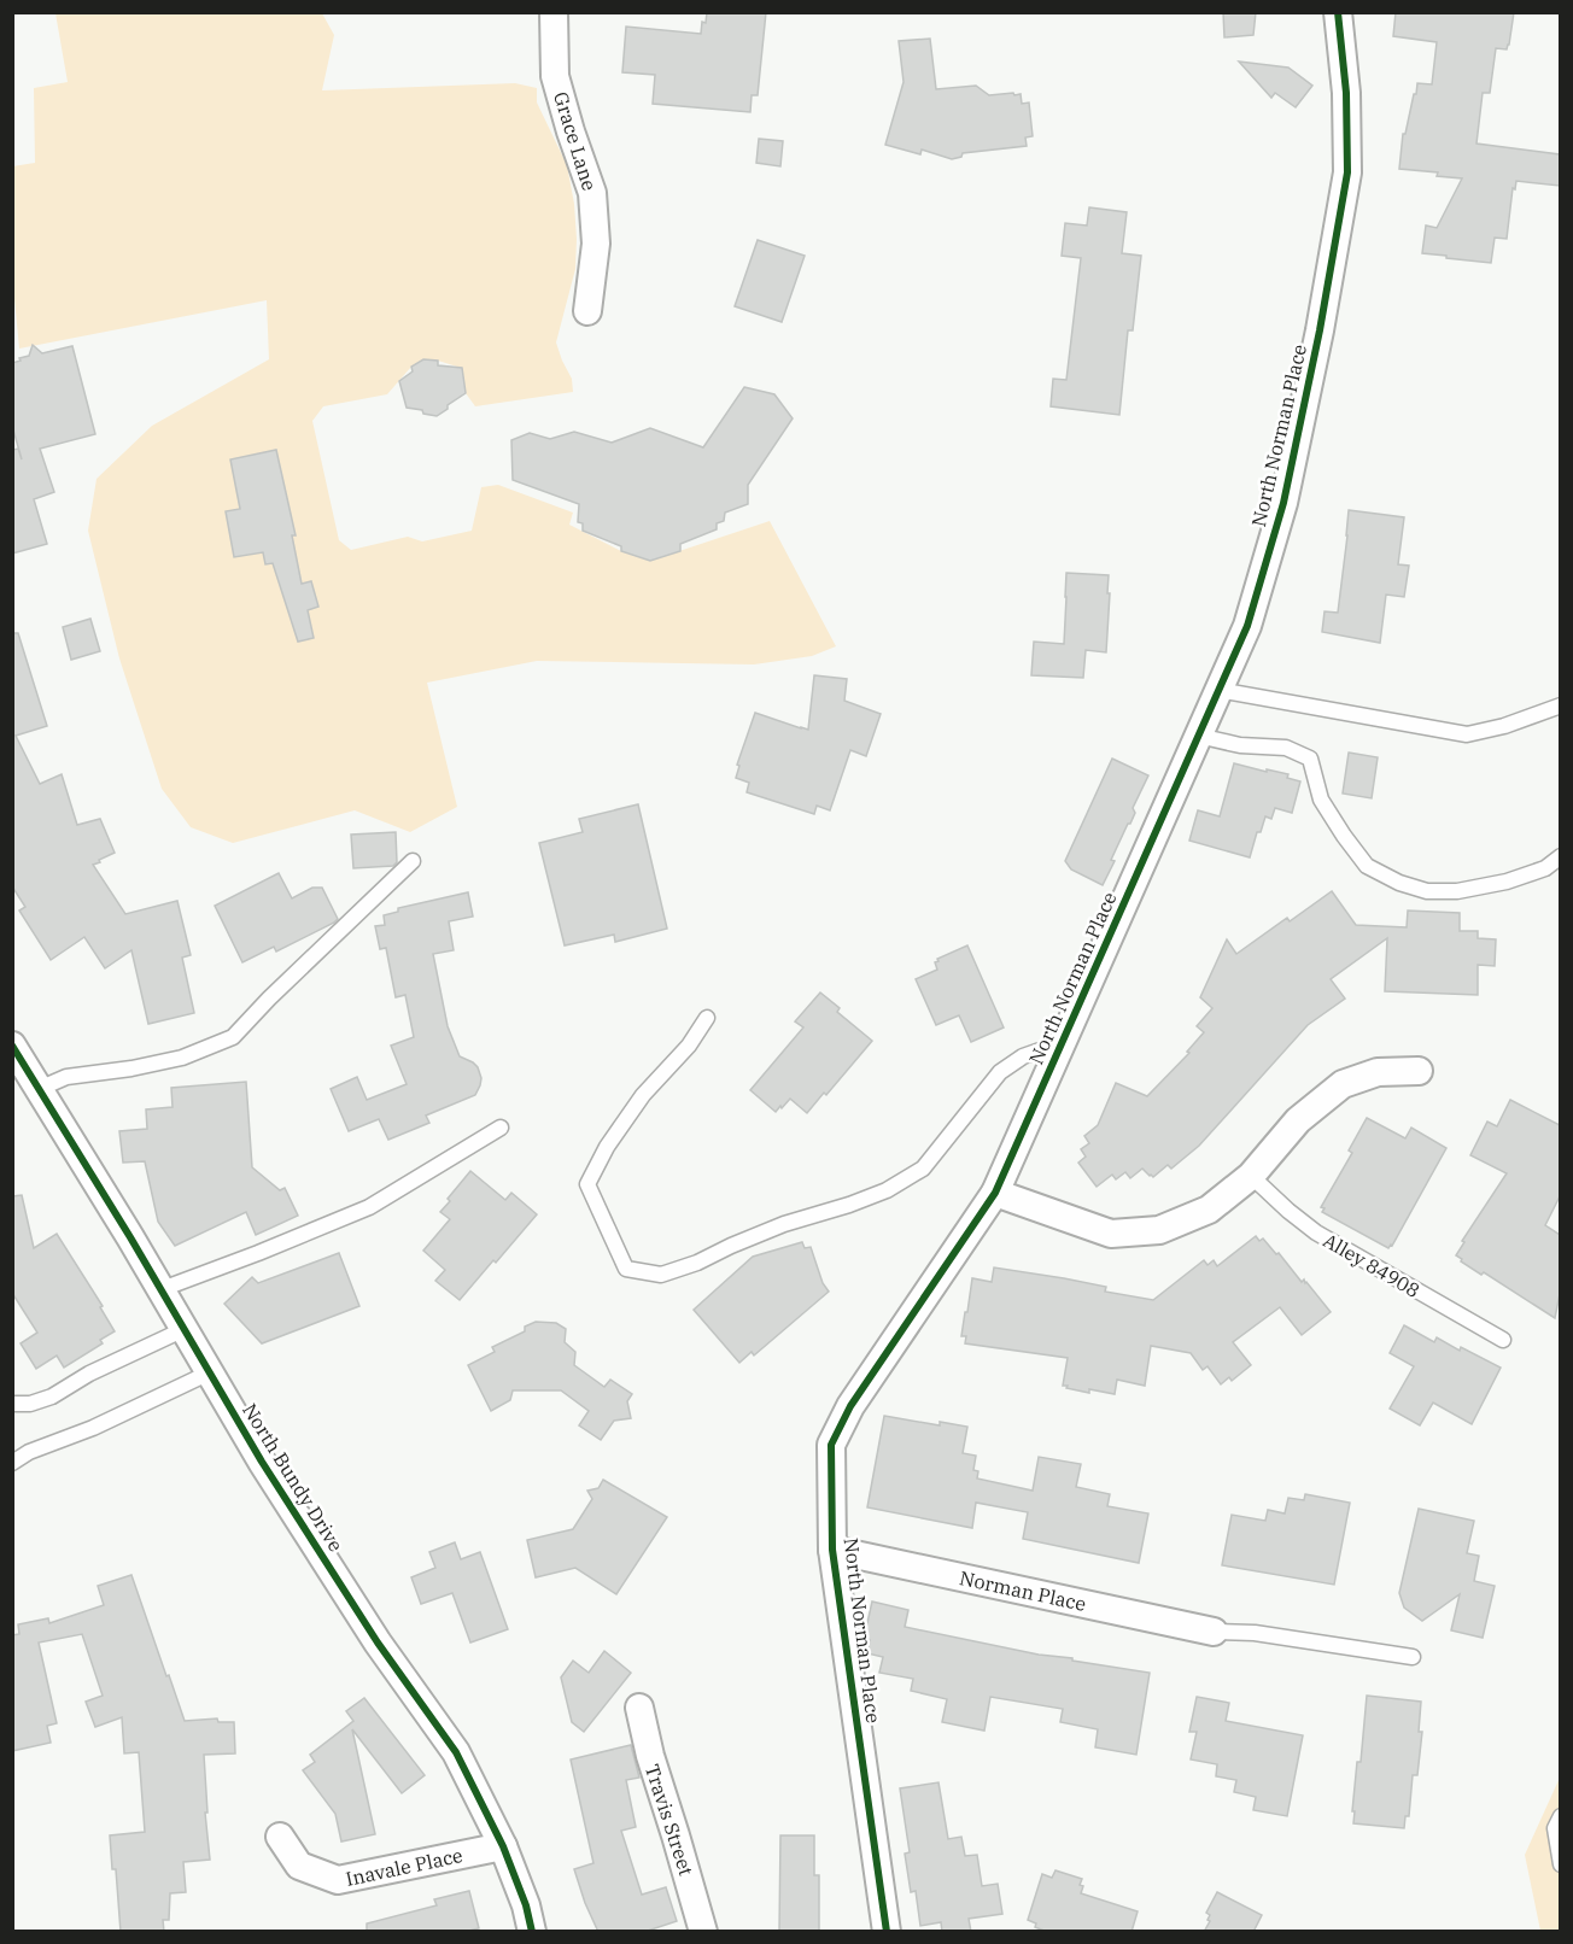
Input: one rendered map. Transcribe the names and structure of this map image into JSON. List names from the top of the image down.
{
  "streets": {
    "street": [
      "Grace Lane",
      "North Norman Place",
      "North Bundy Drive",
      "Norman Place",
      "Travis Street",
      "Inavale Place"
    ],
    "lane": ["Alley 84908"]
  },
  "crossings": [
    ["North Norman Place", "Norman Place"],
    ["North Bundy Drive", "Inavale Place"]
  ]
}
